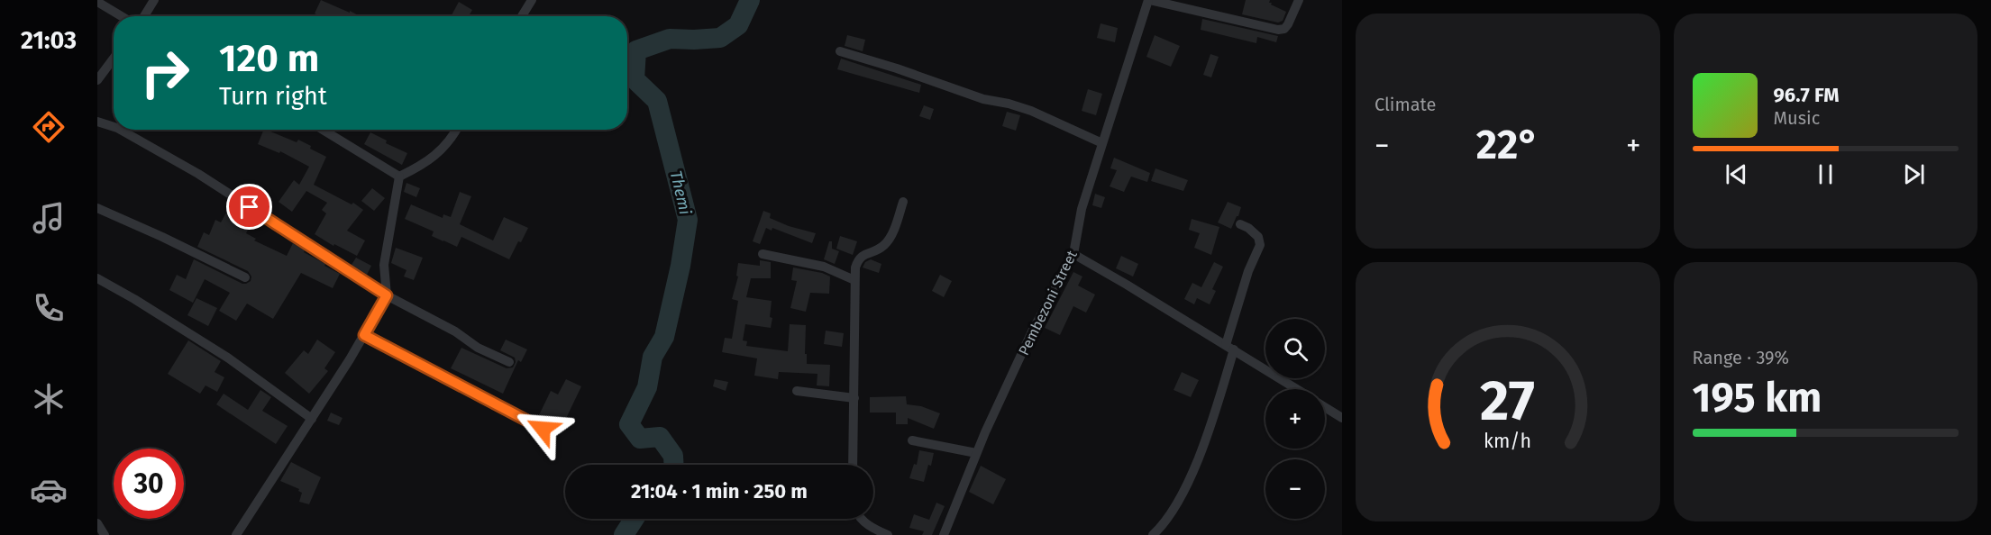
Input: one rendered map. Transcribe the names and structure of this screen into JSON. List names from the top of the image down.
{
  "streets": {
    "street": ["Pembezoni Street"]
  },
  "water": ["Themi"],
  "page": {
    "tabs": "21:03",
    "tile": [
      "Climate",
      ["Range · 39%", "195 km"]
    ],
    "turn": ["120 m", "Turn right"],
    "song": ["96.7 FM", "Music"],
    "heat": ["−", "22°", "+"],
    "map_buttons": ["+", "−"],
    "limit": "30",
    "trip": "21:04 · 1 min · 250 m",
    "gauge": ["27", "km/h"]
  }
}
